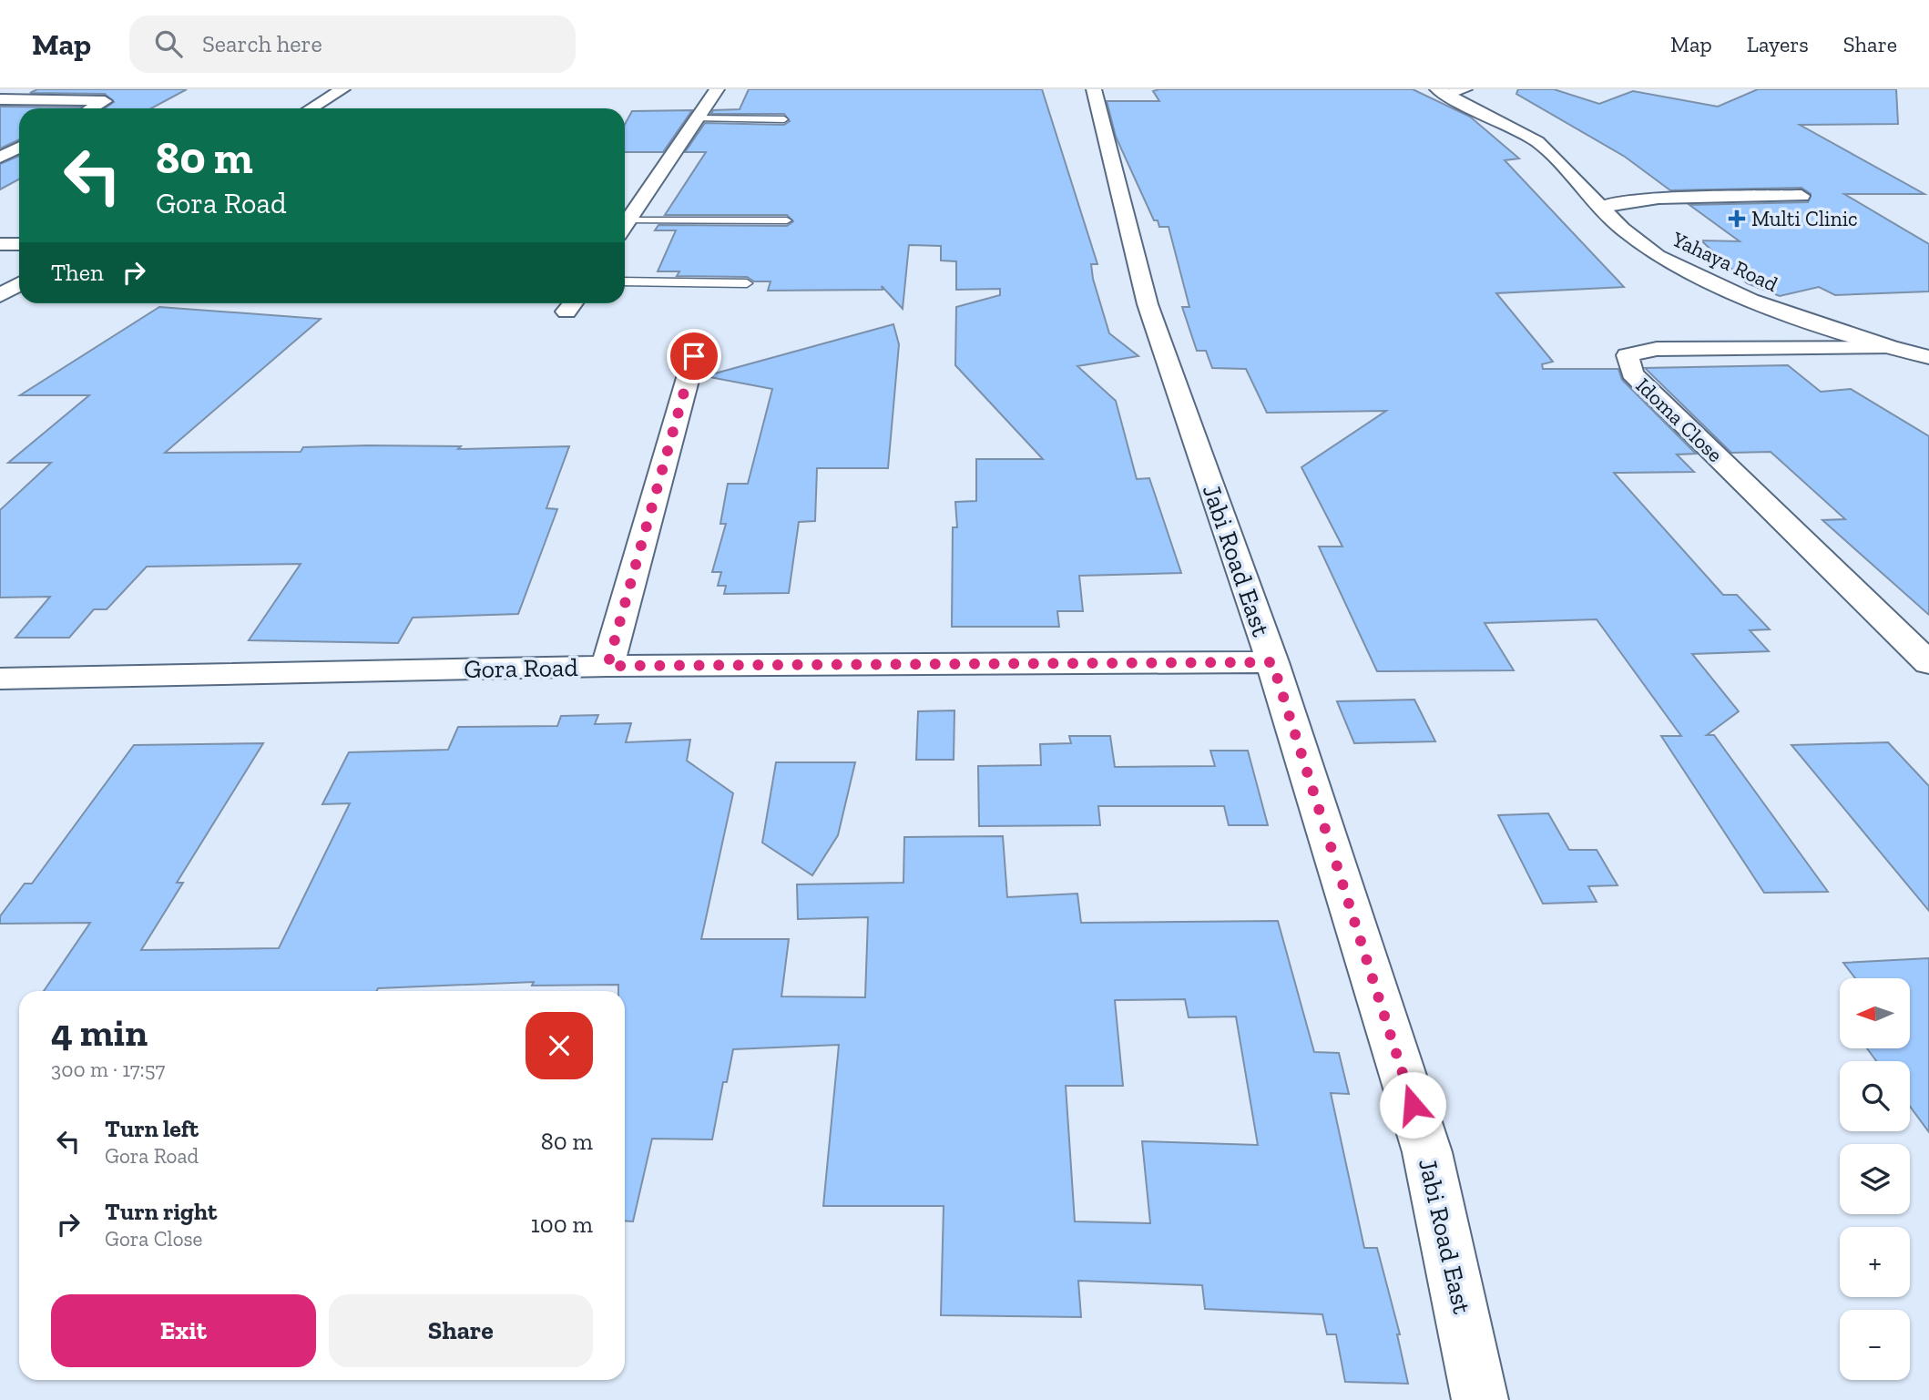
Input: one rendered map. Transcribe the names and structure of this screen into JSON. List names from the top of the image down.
{
  "streets": {
    "street": [
      "Yahaya Road",
      "Idoma Close",
      "Jabi Road East",
      "Gora Road"
    ]
  },
  "crossings": [
    ["Yahaya Road", "Idoma Close"],
    ["Jabi Road East", "Gora Road"]
  ],
  "places": {
    "health": ["Multi Clinic"]
  },
  "north": "left",
  "page": {
    "header": "Map",
    "search": "Search here",
    "nav": ["Map", "Layers", "Share"],
    "turn": ["80 m", "Gora Road"],
    "then": "Then",
    "map_buttons": ["+", "−"],
    "heading": ["4 min", "300 m · 17:57"],
    "list": [
      {
        "name": "Turn left",
        "note": "Gora Road",
        "value": "80 m"
      },
      {
        "name": "Turn right",
        "note": "Gora Close",
        "value": "100 m"
      }
    ],
    "buttons": ["Exit", "Share"]
  }
}
